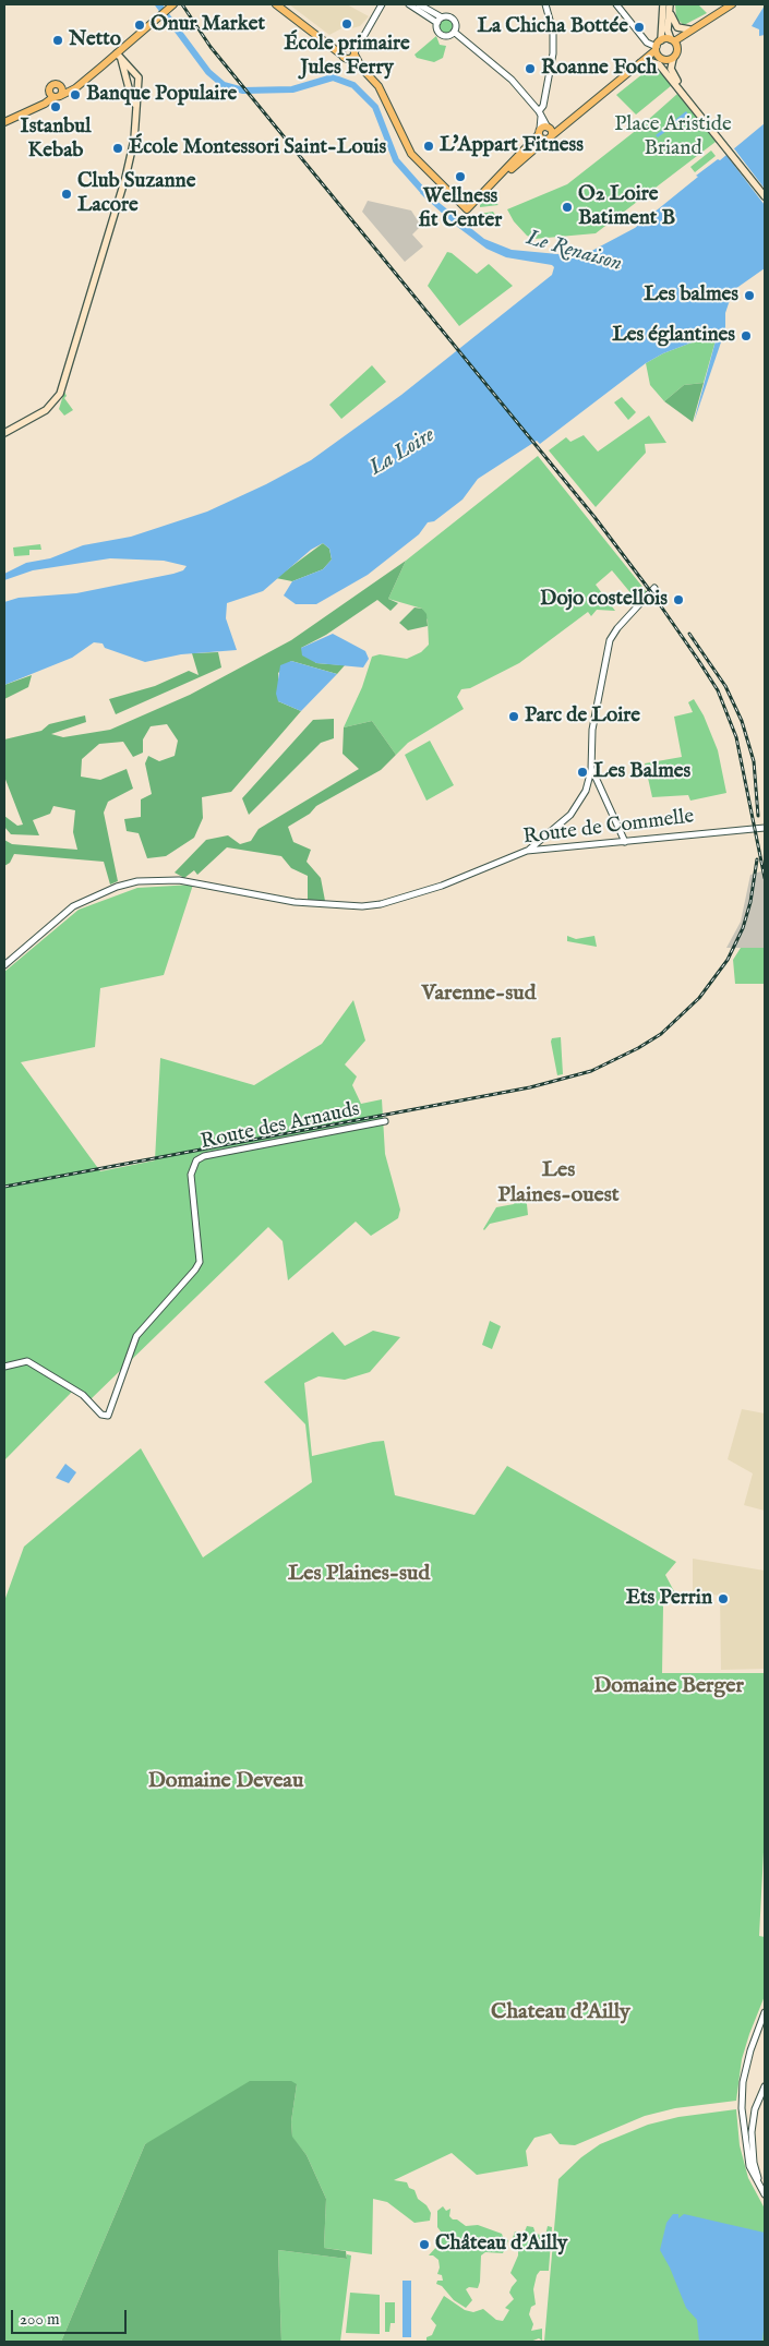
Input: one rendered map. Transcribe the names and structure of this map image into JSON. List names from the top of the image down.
{
  "streets": {
    "street": ["Route de Commelle", "Route des Arnauds"]
  },
  "districts": [
    "Varenne-sud",
    "Les Plaines-ouest",
    "Les Plaines-sud",
    "Domaine Berger",
    "Domaine Deveau",
    "Chateau d'Ailly"
  ],
  "water": ["Le Renaison", "La Loire"],
  "parks": ["Place Aristide Briand"],
  "places": [
    "École primaire Jules Ferry",
    "Onur Market",
    "La Chicha Bottée",
    "Netto",
    "Roanne Foch",
    "Banque Populaire",
    "Istanbul Kebab",
    "L'Appart Fitness",
    "École Montessori Saint-Louis",
    "Wellness fit Center",
    "Club Suzanne Lacore",
    "O2 Loire Batiment B",
    "Les balmes",
    "Les églantines",
    "Dojo costellois",
    "Parc de Loire",
    "Les Balmes",
    "Ets Perrin",
    "Château d'Ailly"
  ],
  "scale_bar": "200 m"
}
